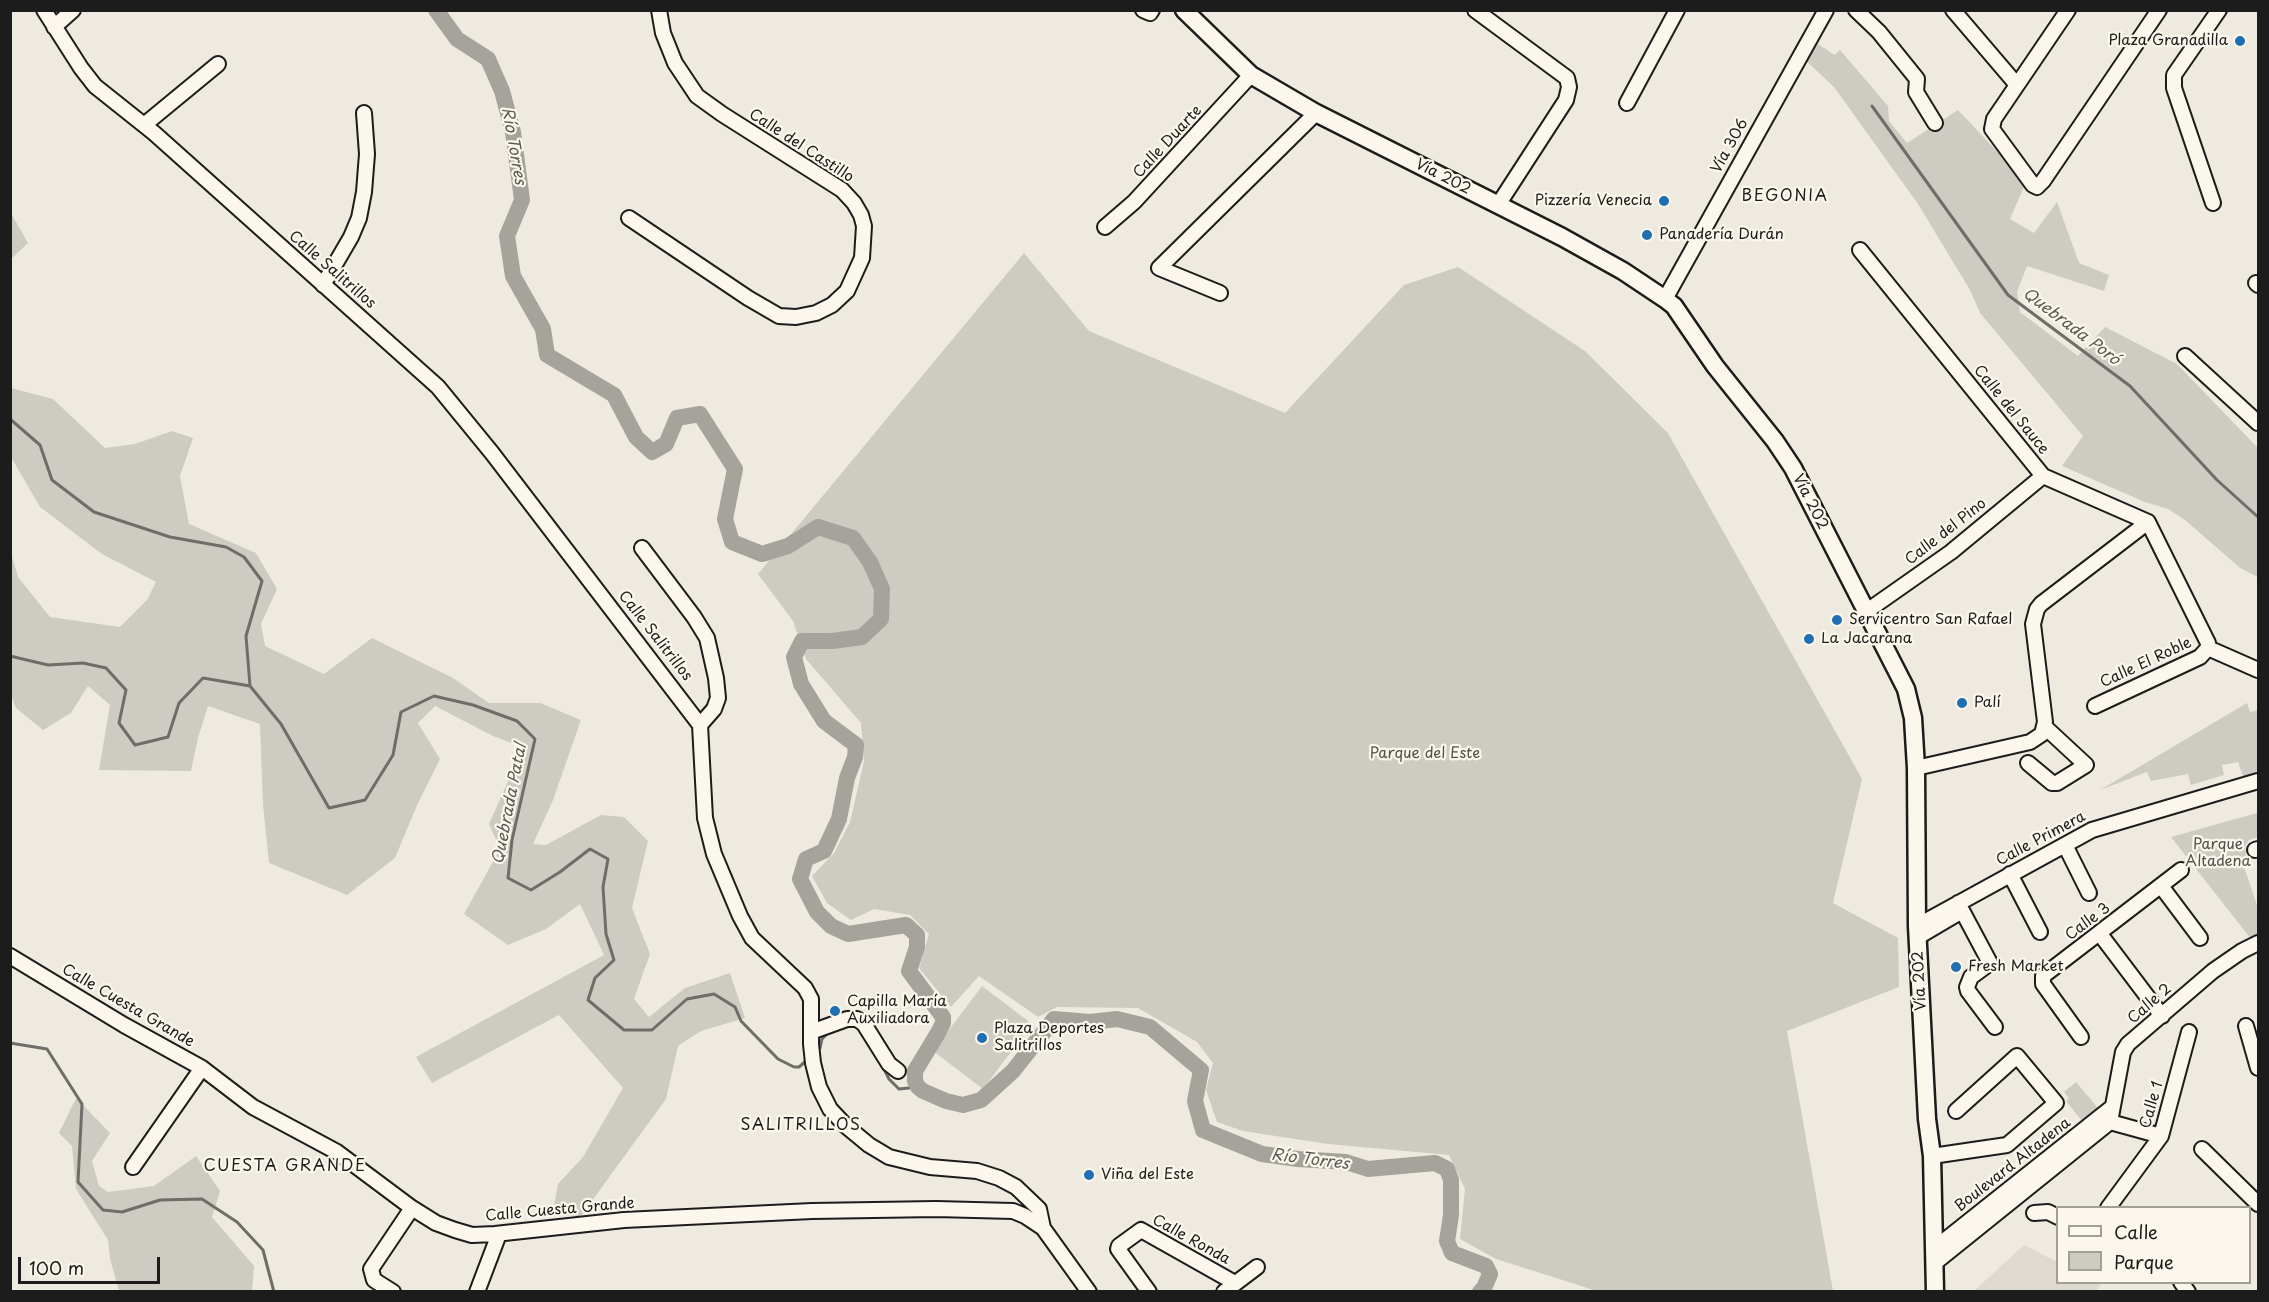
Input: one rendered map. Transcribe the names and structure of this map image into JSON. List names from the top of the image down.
{
  "streets": {
    "main road": ["Vía 202"],
    "street": [
      "Calle Duarte",
      "Calle del Castillo",
      "Vía 306",
      "Calle Salitrillos",
      "Calle del Sauce",
      "Calle del Pino",
      "Calle El Roble",
      "Calle Primera",
      "Calle 3",
      "Calle 2",
      "Calle Cuesta Grande",
      "Calle 1",
      "Boulevard Altadena",
      "Calle Ronda"
    ]
  },
  "crossings": [
    ["Calle Duarte", "Vía 202"],
    ["Vía 306", "Vía 202"],
    ["Vía 202", "Calle del Pino"],
    ["Vía 202", "Calle Primera"],
    ["Vía 202", "Boulevard Altadena"],
    ["Calle del Sauce", "Calle del Pino"],
    ["Calle 2", "Boulevard Altadena"]
  ],
  "districts": ["BEGONIA", "SALITRILLOS", "CUESTA GRANDE"],
  "water": ["Río Torres", "Quebrada Poró", "Quebrada Patal"],
  "parks": ["Parque del Este", "Parque Altadena"],
  "places": [
    "Plaza Granadilla",
    "Pizzería Venecia",
    "Panadería Durán",
    "Servicentro San Rafael",
    "La Jacarana",
    "Palí",
    "Fresh Market",
    "Capilla María Auxiliadora",
    "Plaza Deportes Salitrillos",
    "Viña del Este"
  ],
  "legend": ["Calle", "Parque"],
  "scale_bar": "100 m"
}
